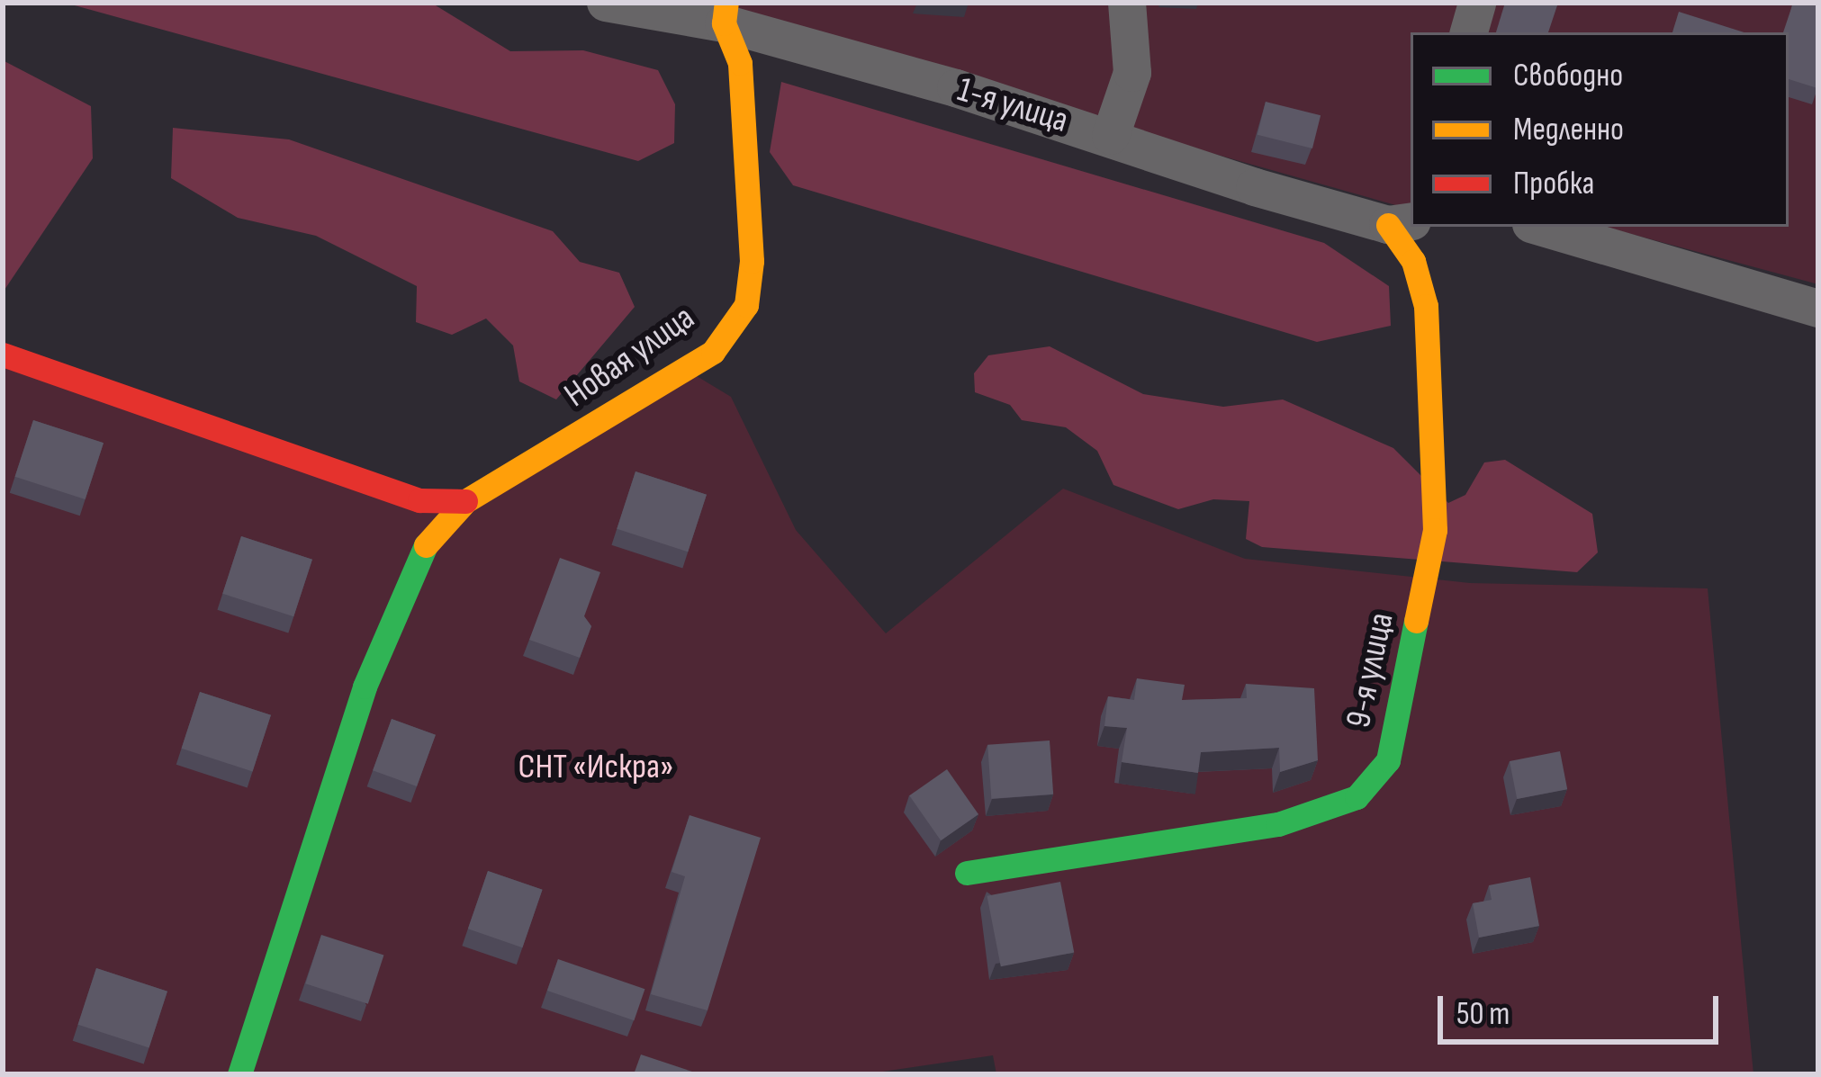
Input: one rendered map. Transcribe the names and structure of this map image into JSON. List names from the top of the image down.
{
  "streets": {
    "street": ["1-я улица", "Новая улица", "9-я улица"]
  },
  "crossings": [
    ["1-я улица", "Новая улица"],
    ["1-я улица", "9-я улица"]
  ],
  "parks": ["СНТ «Искра»"],
  "legend": ["Свободно", "Медленно", "Пробка"],
  "scale_bar": "50 m"
}
